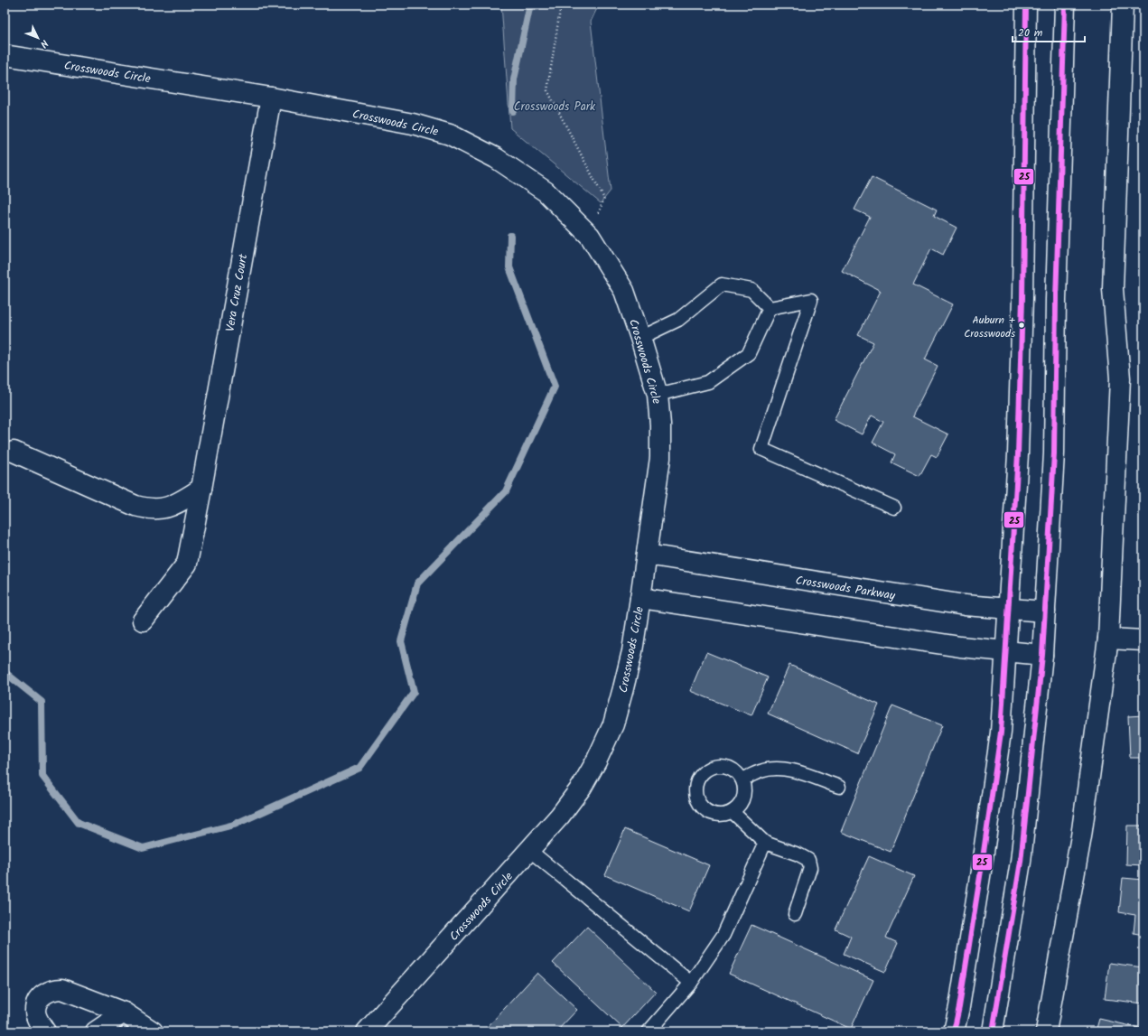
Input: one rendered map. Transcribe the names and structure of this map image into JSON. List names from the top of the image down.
{
  "streets": {
    "street": ["Crosswoods Circle", "Vera Cruz Court", "Crosswoods Parkway"]
  },
  "crossings": [
    ["Crosswoods Circle", "Vera Cruz Court"],
    ["Crosswoods Circle", "Crosswoods Parkway"]
  ],
  "parks": ["Crosswoods Park"],
  "places": ["Auburn + Crosswoods"],
  "lines": ["transit line 25"],
  "scale_bar": "20 m",
  "north": "bottom right"
}
